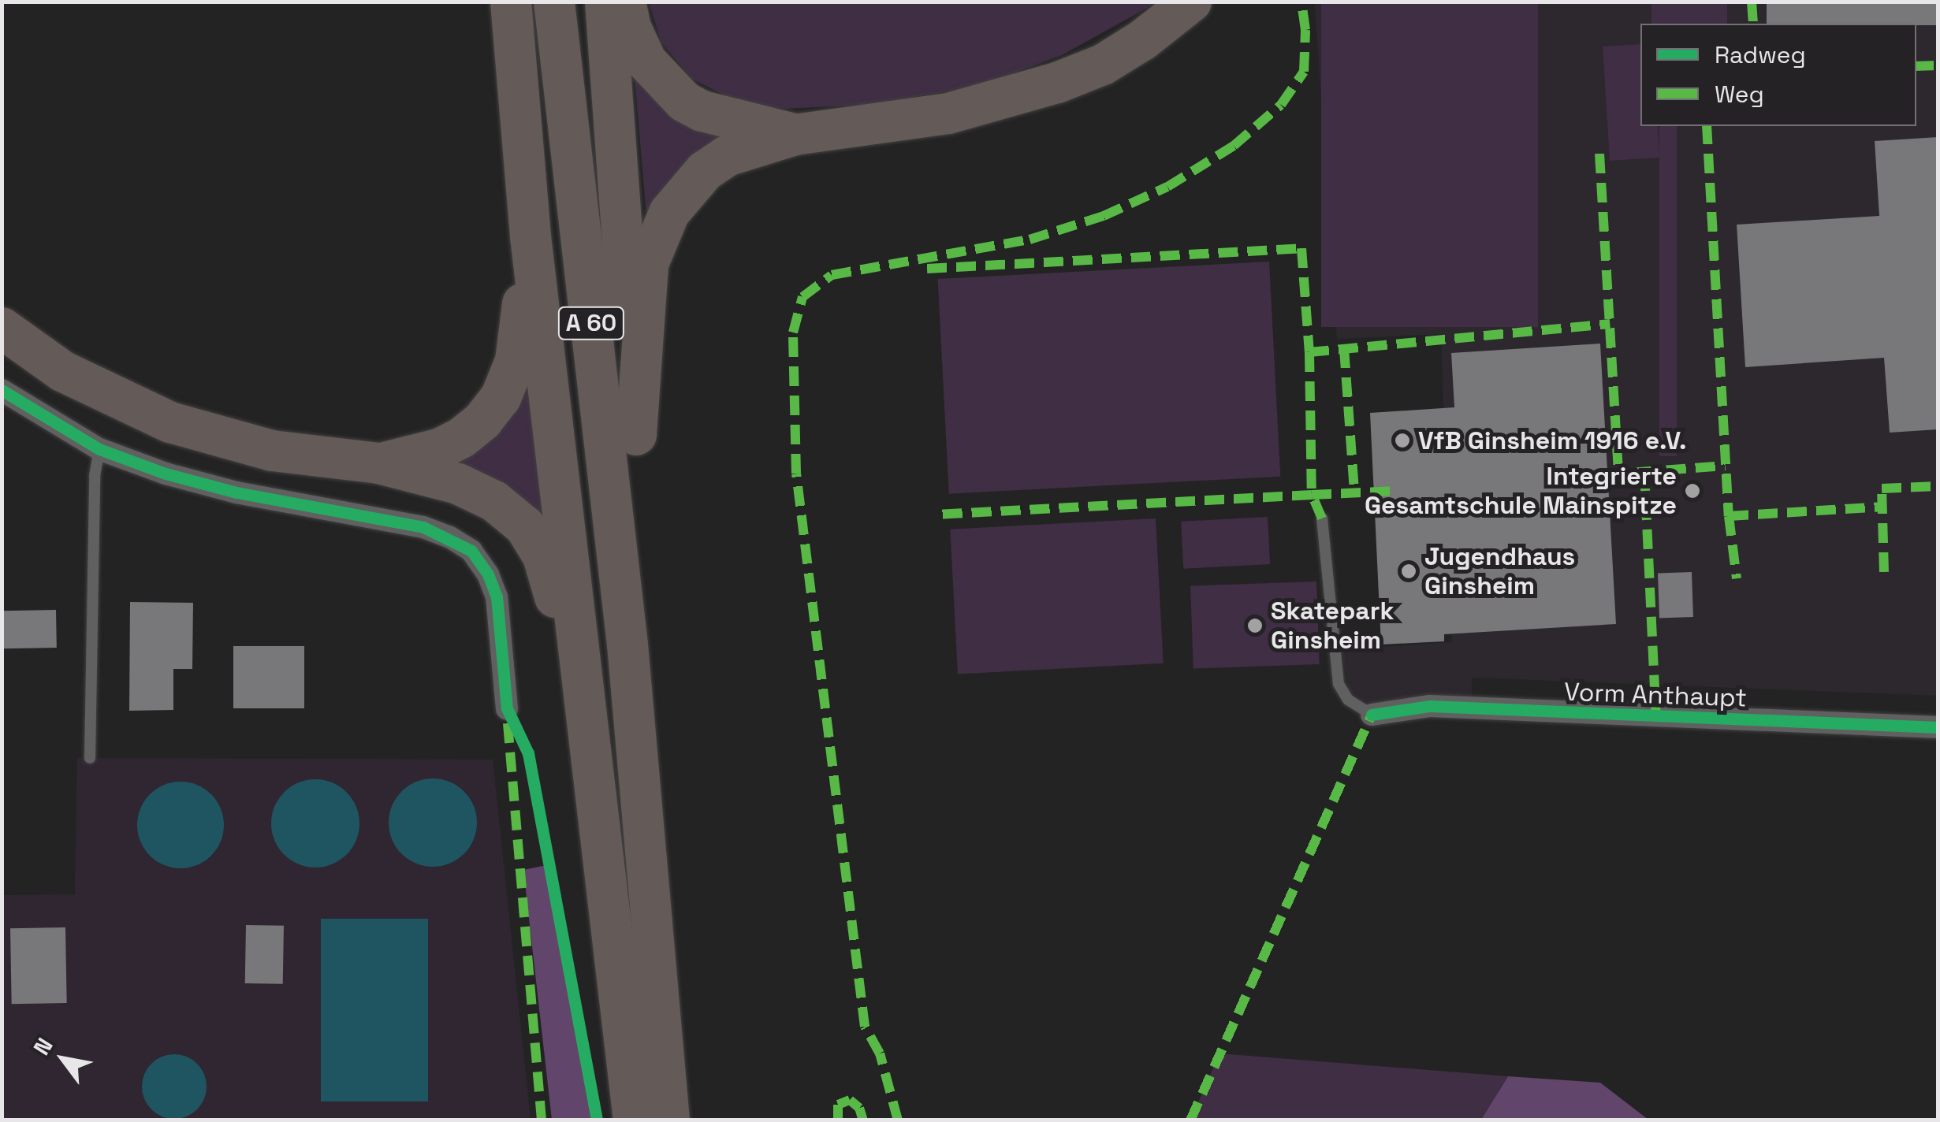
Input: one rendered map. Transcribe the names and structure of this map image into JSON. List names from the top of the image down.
{
  "streets": {
    "highway": ["A 60"],
    "street": ["Vorm Anthaupt"]
  },
  "places": [
    "VfB Ginsheim 1916 e.V.",
    "Integrierte Gesamtschule Mainspitze",
    "Jugendhaus Ginsheim",
    "Skatepark Ginsheim"
  ],
  "legend": ["Radweg", "Weg"],
  "north": "top left"
}
